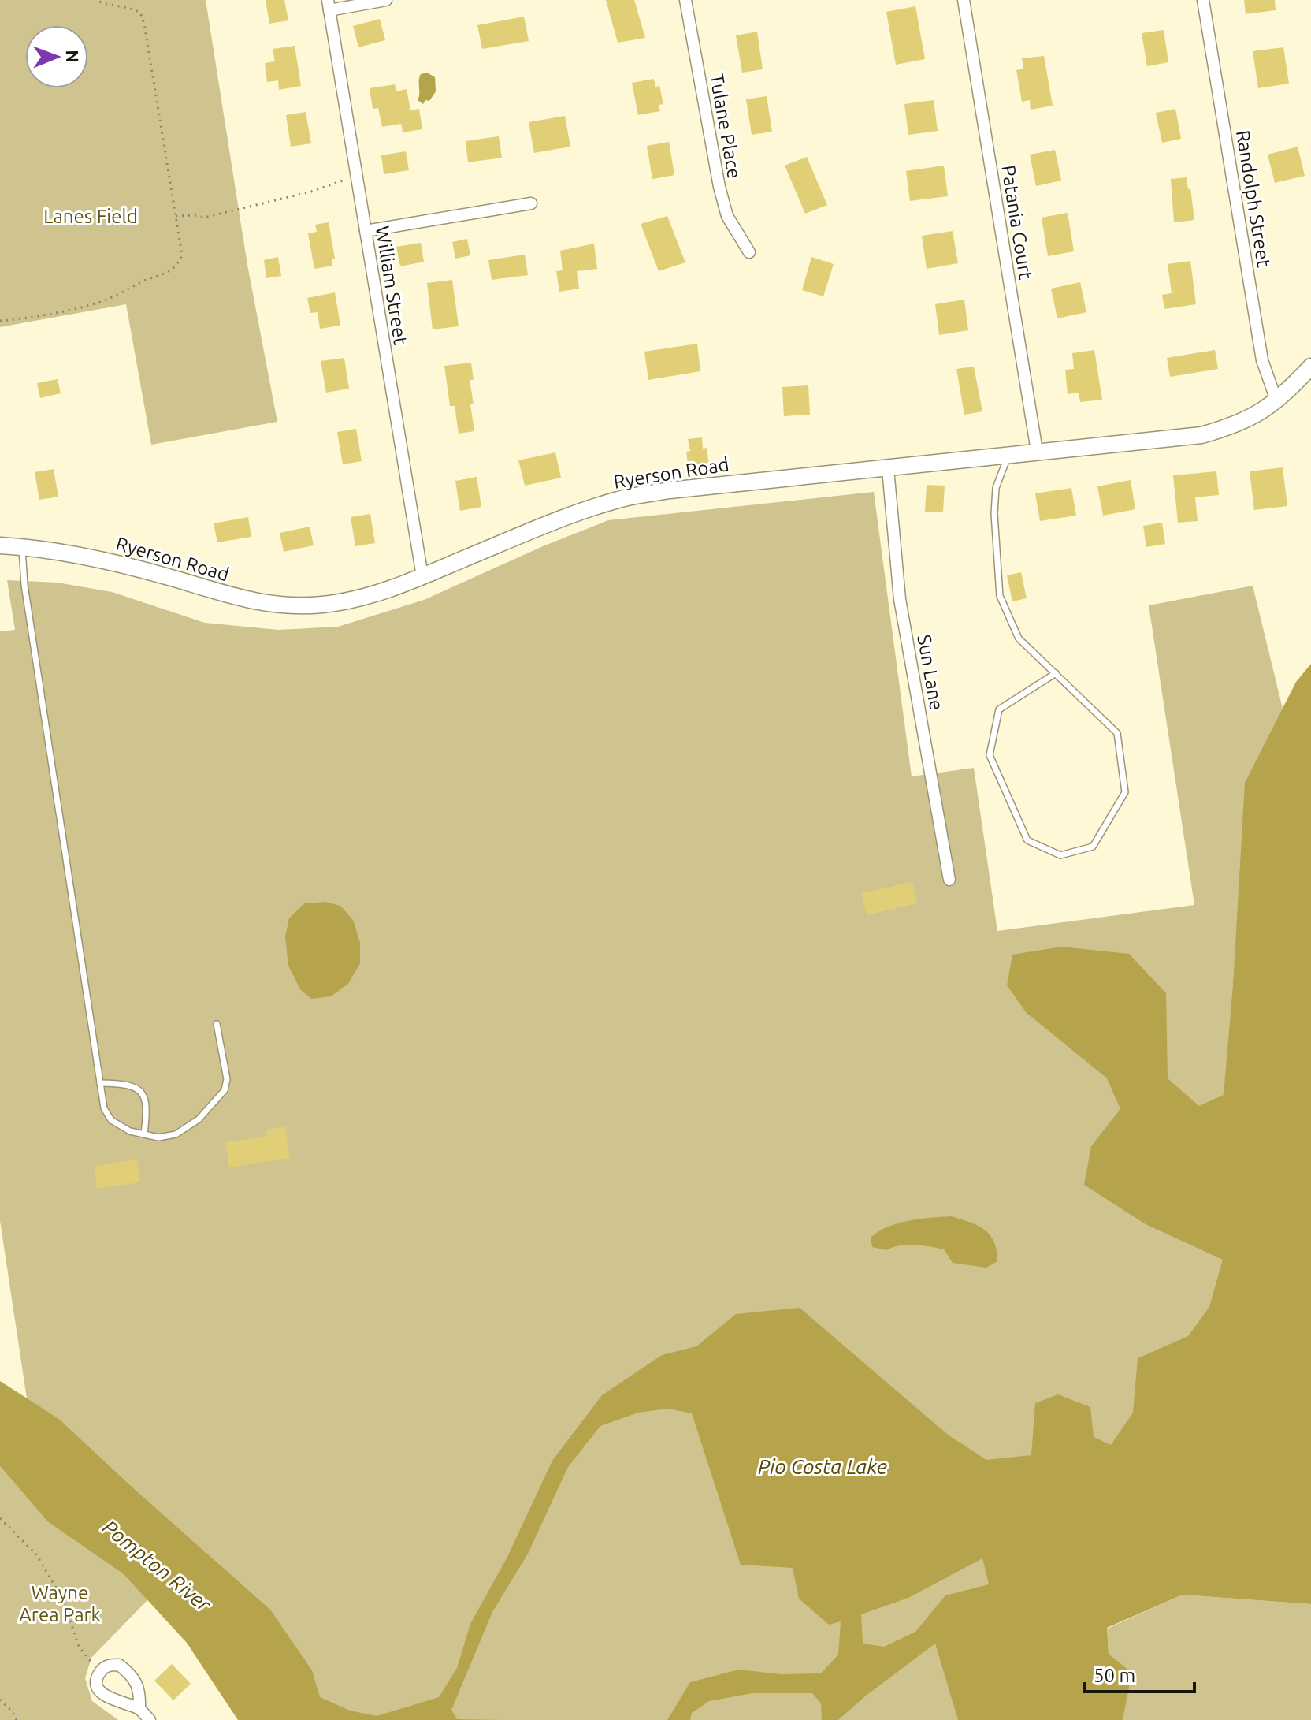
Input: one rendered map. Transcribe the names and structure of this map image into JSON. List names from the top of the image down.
{
  "streets": {
    "street": [
      "Tulane Place",
      "Randolph Street",
      "Patania Court",
      "William Street",
      "Ryerson Road",
      "Sun Lane"
    ]
  },
  "crossings": [
    ["Randolph Street", "Ryerson Road"],
    ["Patania Court", "Ryerson Road"],
    ["William Street", "Ryerson Road"],
    ["Ryerson Road", "Sun Lane"]
  ],
  "water": ["Pio Costa Lake", "Pompton River"],
  "parks": ["Lanes Field", "Wayne Area Park"],
  "scale_bar": "50 m",
  "north": "right"
}
